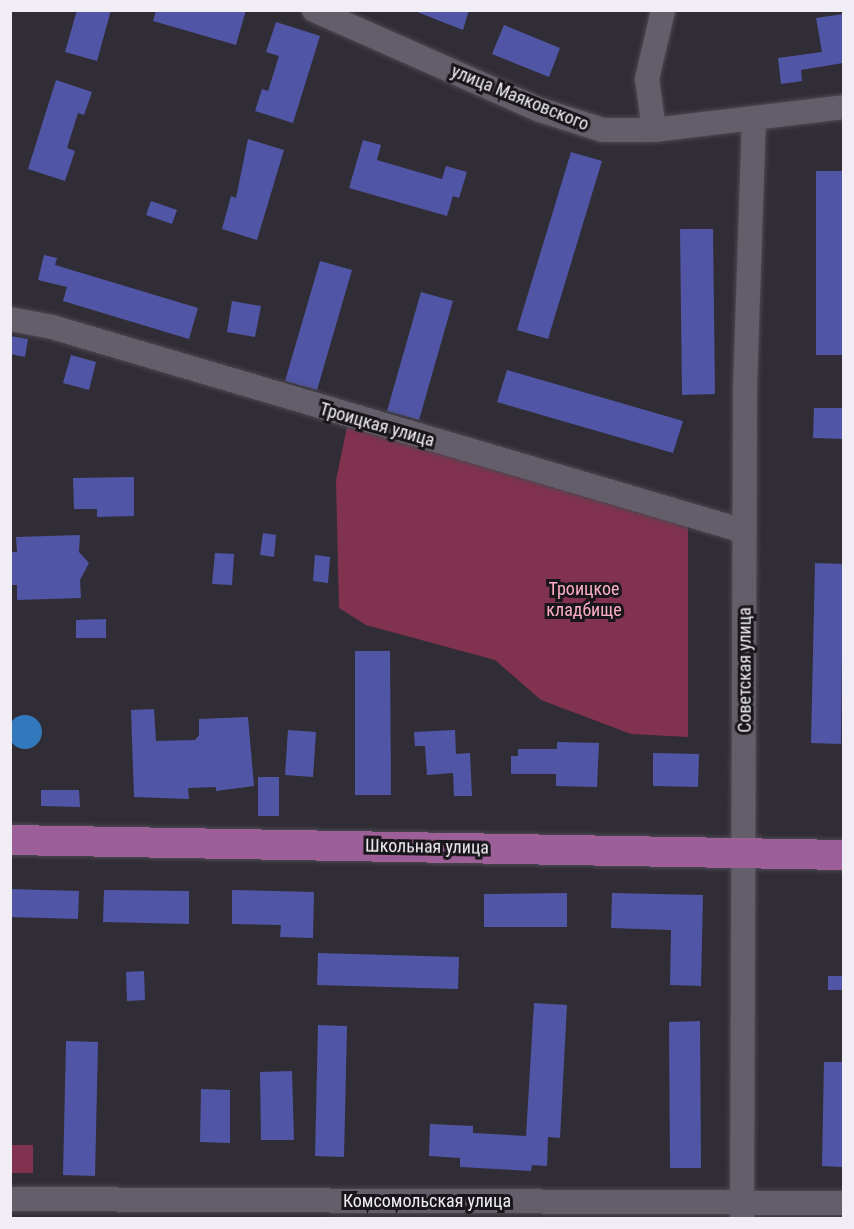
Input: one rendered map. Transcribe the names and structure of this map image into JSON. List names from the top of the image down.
{
  "streets": {
    "main road": ["Школьная улица"],
    "street": [
      "улица Маяковского",
      "Троицкая улица",
      "Советская улица",
      "Комсомольская улица"
    ]
  },
  "crossings": [
    ["улица Маяковского", "Советская улица"],
    ["Троицкая улица", "Советская улица"],
    ["Советская улица", "Школьная улица"],
    ["Советская улица", "Комсомольская улица"]
  ],
  "parks": ["Троицкое кладбище"]
}
